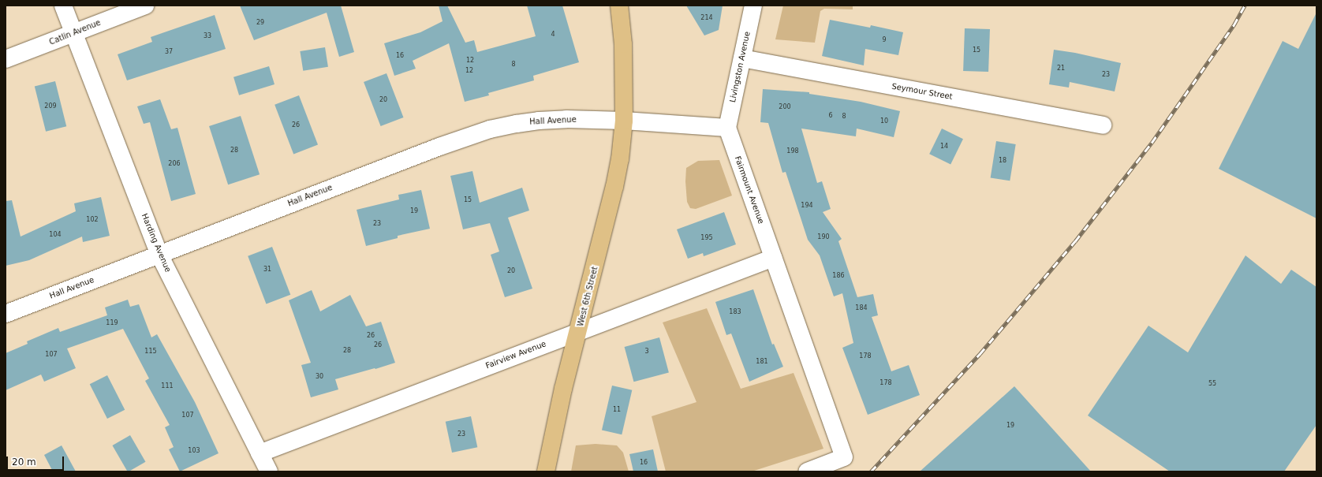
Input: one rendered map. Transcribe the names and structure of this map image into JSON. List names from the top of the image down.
{
  "streets": {
    "main road": ["West 6th Street"],
    "street": [
      "Catlin Avenue",
      "Livingston Avenue",
      "Seymour Street",
      "Hall Avenue",
      "Fairmount Avenue",
      "Harding Avenue",
      "Fairview Avenue"
    ]
  },
  "crossings": [
    ["Catlin Avenue", "Harding Avenue"],
    ["Livingston Avenue", "Seymour Street"],
    ["Livingston Avenue", "Fairmount Avenue"],
    ["Hall Avenue", "Harding Avenue"],
    ["Hall Avenue", "West 6th Street"],
    ["Fairmount Avenue", "Fairview Avenue"],
    ["Harding Avenue", "Fairview Avenue"],
    ["West 6th Street", "Fairview Avenue"]
  ],
  "house_numbers": [
    "214",
    "29",
    "4",
    "33",
    "9",
    "15",
    "37",
    "16",
    "12",
    "8",
    "21",
    "12",
    "23",
    "20",
    "209",
    "200",
    "6",
    "8",
    "10",
    "26",
    "14",
    "28",
    "198",
    "18",
    "206",
    "15",
    "194",
    "19",
    "102",
    "23",
    "104",
    "190",
    "195",
    "31",
    "20",
    "186",
    "184",
    "183",
    "119",
    "26",
    "26",
    "28",
    "115",
    "3",
    "107",
    "178",
    "181",
    "30",
    "178",
    "55",
    "111",
    "11",
    "107",
    "19",
    "23",
    "103",
    "16"
  ],
  "scale_bar": "20 m"
}
